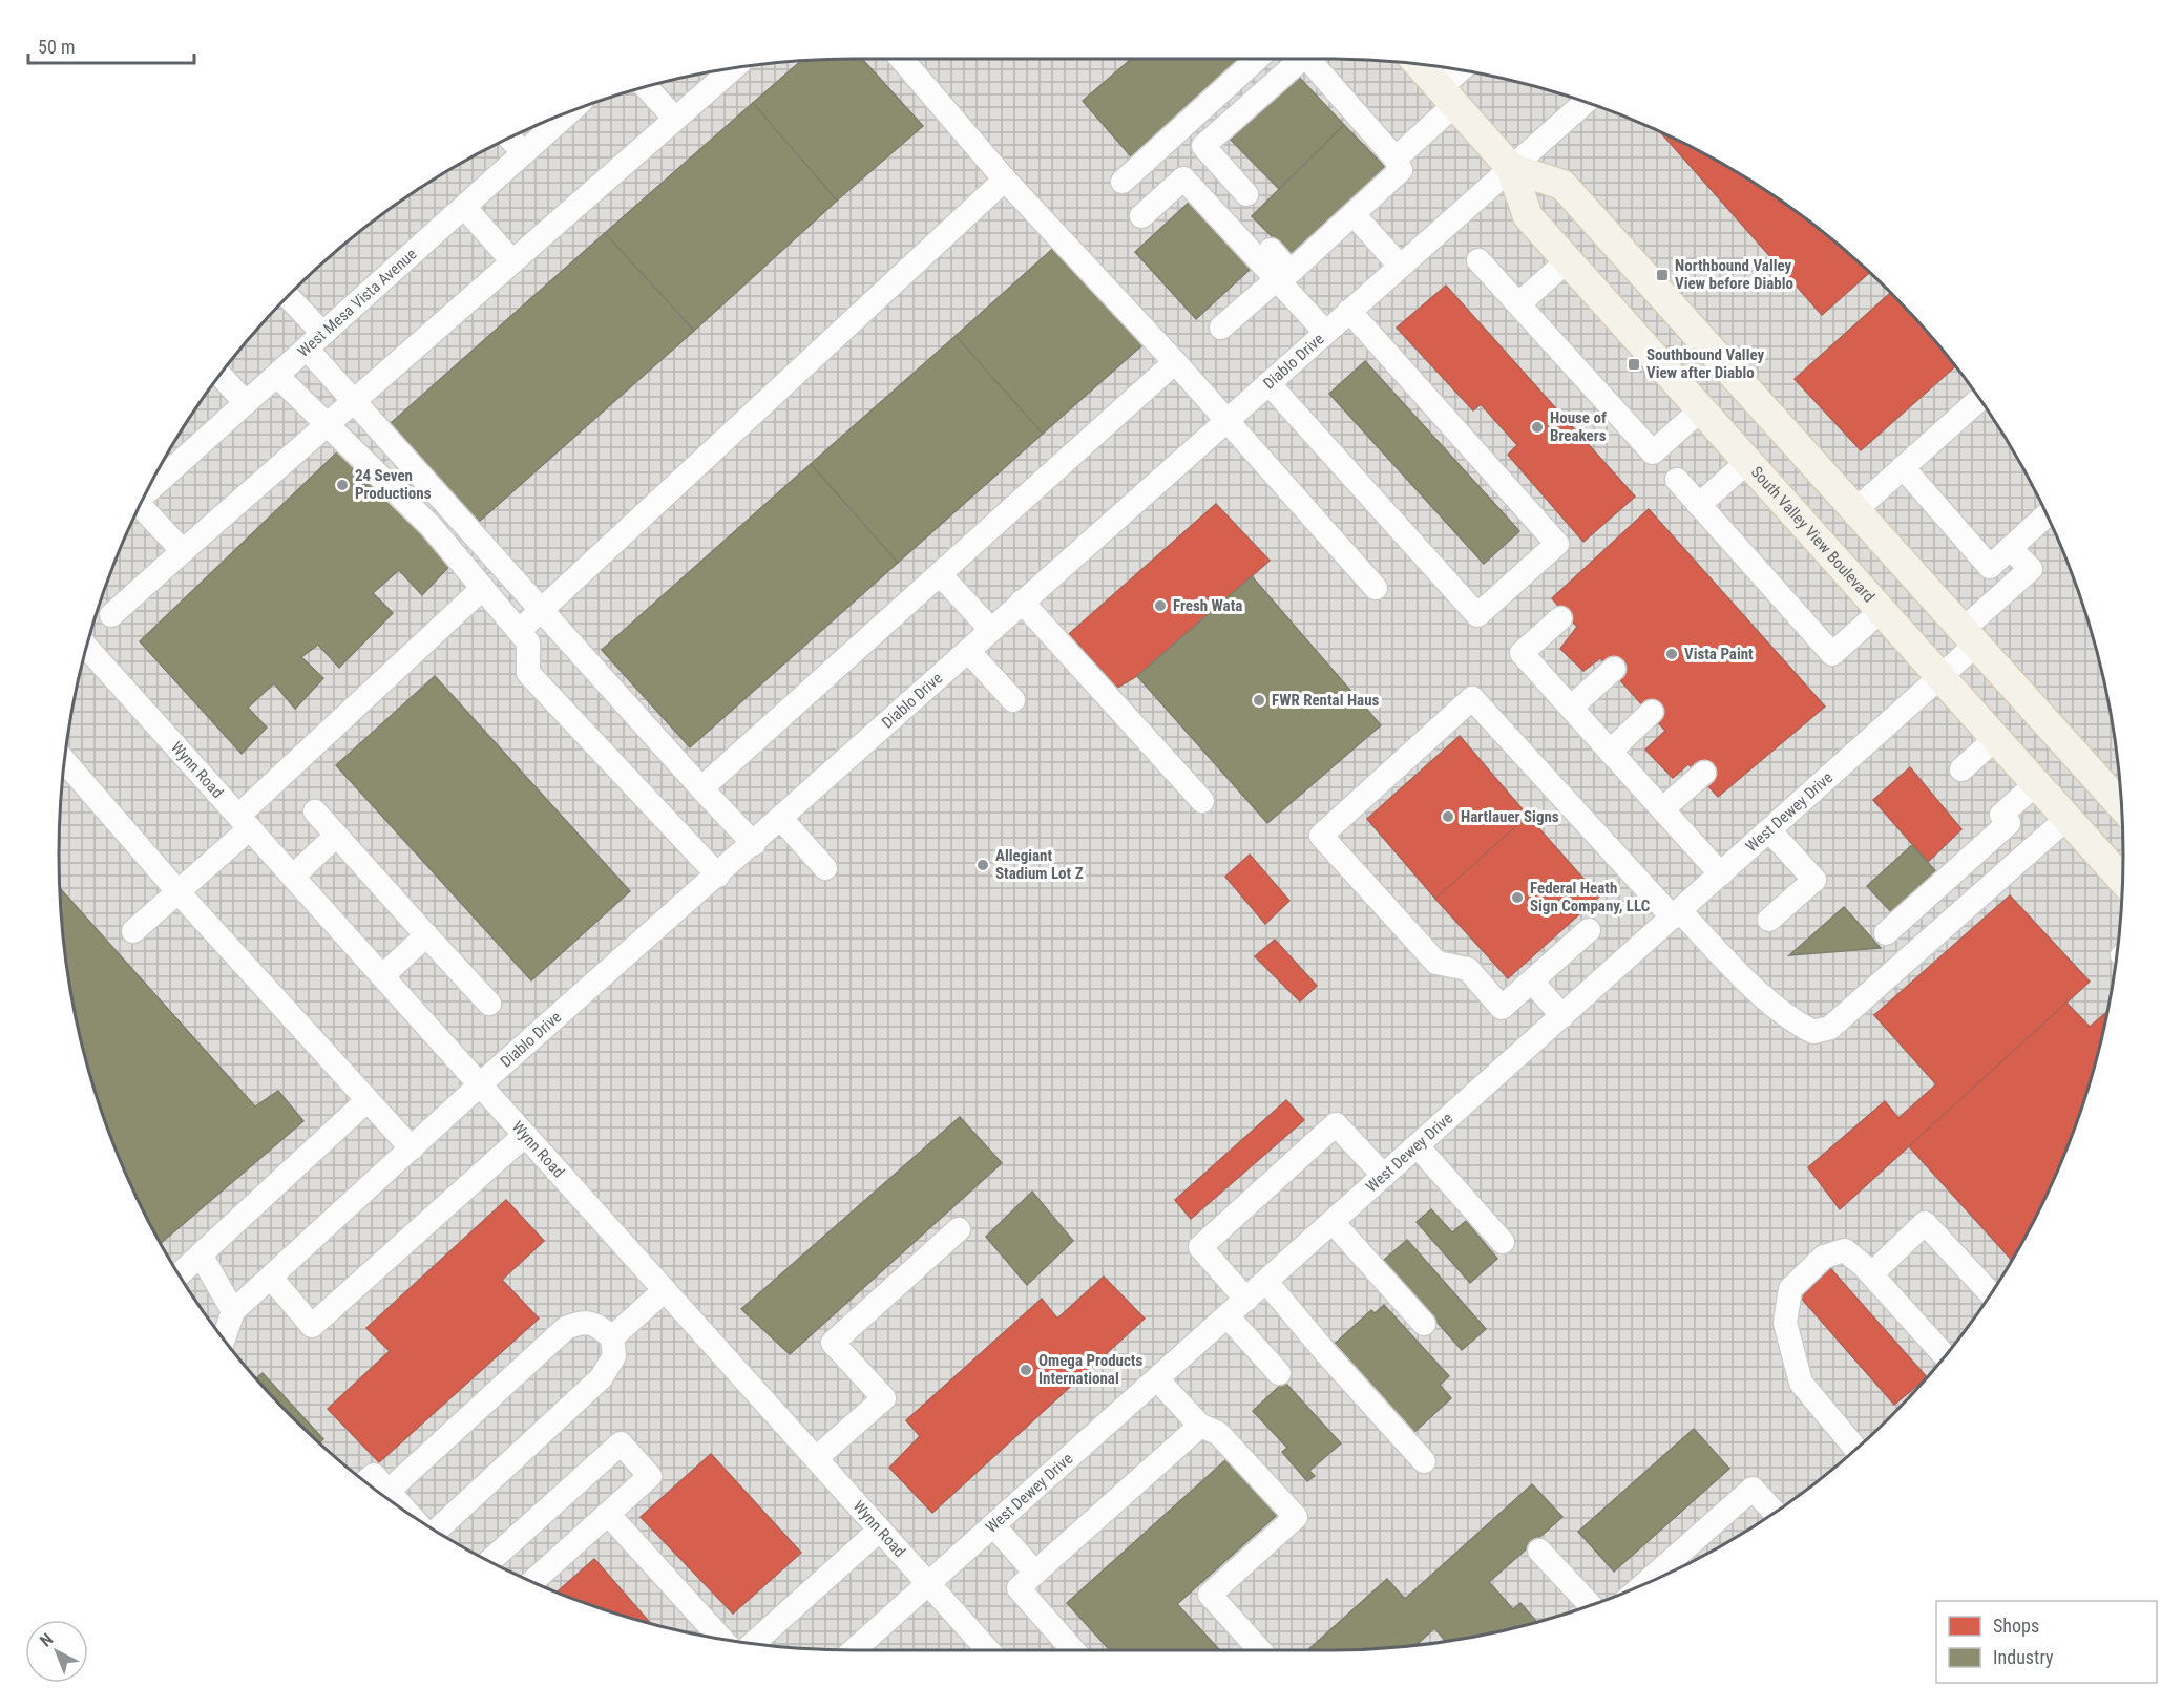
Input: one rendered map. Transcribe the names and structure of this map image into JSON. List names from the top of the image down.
{
  "streets": {
    "main road": ["South Valley View Boulevard"],
    "street": [
      "West Mesa Vista Avenue",
      "Diablo Drive",
      "Wynn Road",
      "West Dewey Drive"
    ]
  },
  "crossings": [
    ["Diablo Drive", "South Valley View Boulevard"],
    ["Diablo Drive", "Wynn Road"],
    ["South Valley View Boulevard", "West Dewey Drive"],
    ["Wynn Road", "West Dewey Drive"]
  ],
  "places": {
    "transit": ["Northbound Valley View before Diablo", "Southbound Valley View after Diablo"],
    "other": [
      "House of Breakers",
      "24 Seven Productions",
      "Fresh Wata",
      "Vista Paint",
      "FWR Rental Haus",
      "Hartlauer Signs",
      "Allegiant Stadium Lot Z",
      "Federal Heath Sign Company, LLC",
      "Omega Products International"
    ]
  },
  "legend": ["Shops", "Industry"],
  "scale_bar": "50 m",
  "north": "top left"
}
